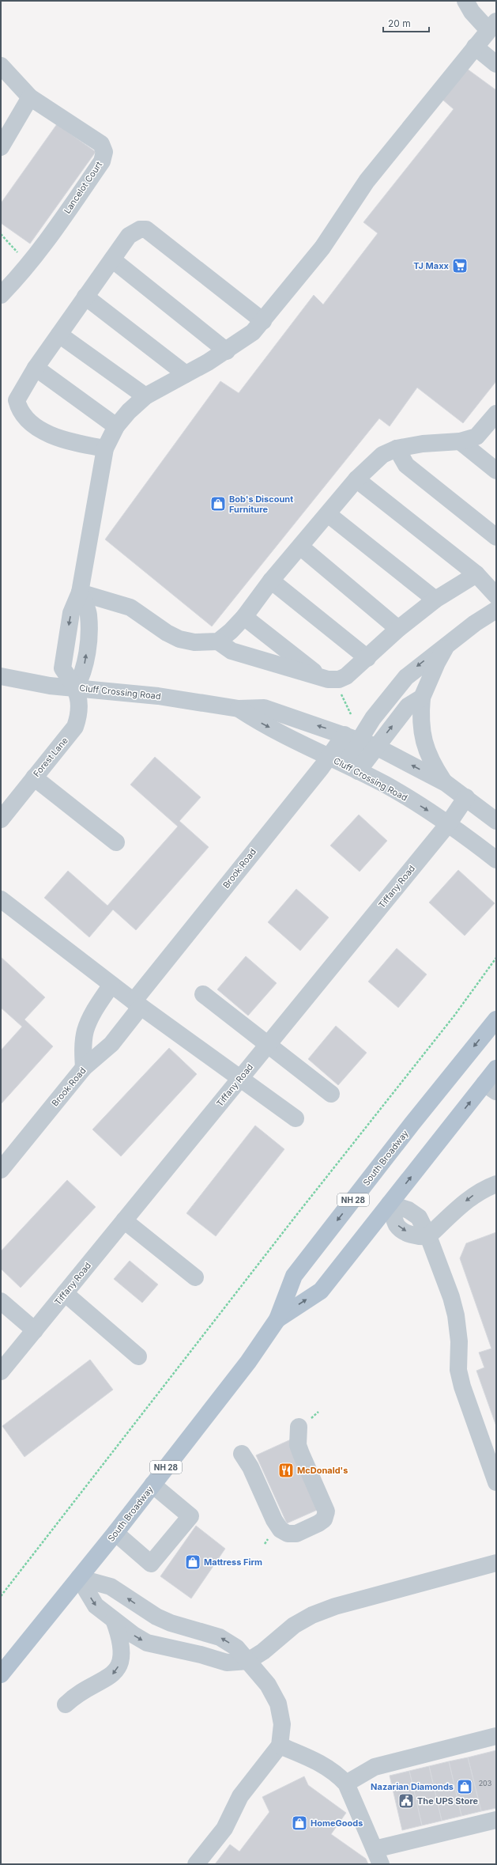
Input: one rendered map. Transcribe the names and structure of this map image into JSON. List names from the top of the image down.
{
  "streets": {
    "main road": ["South Broadway", "NH 28"],
    "street": [
      "Lancelot Court",
      "Cluff Crossing Road",
      "Forest Lane",
      "Brook Road",
      "Tiffany Road"
    ]
  },
  "crossings": [
    ["Cluff Crossing Road", "Forest Lane"],
    ["Cluff Crossing Road", "Brook Road"],
    ["Cluff Crossing Road", "Tiffany Road"]
  ],
  "places": {
    "supermarket": ["TJ Maxx"],
    "shop": [
      "Bob's Discount Furniture",
      "Mattress Firm",
      "Nazarian Diamonds",
      "HomeGoods"
    ],
    "restaurant": ["McDonald's"],
    "public building": ["The UPS Store"]
  },
  "house_numbers": ["203"],
  "scale_bar": "20 m"
}
